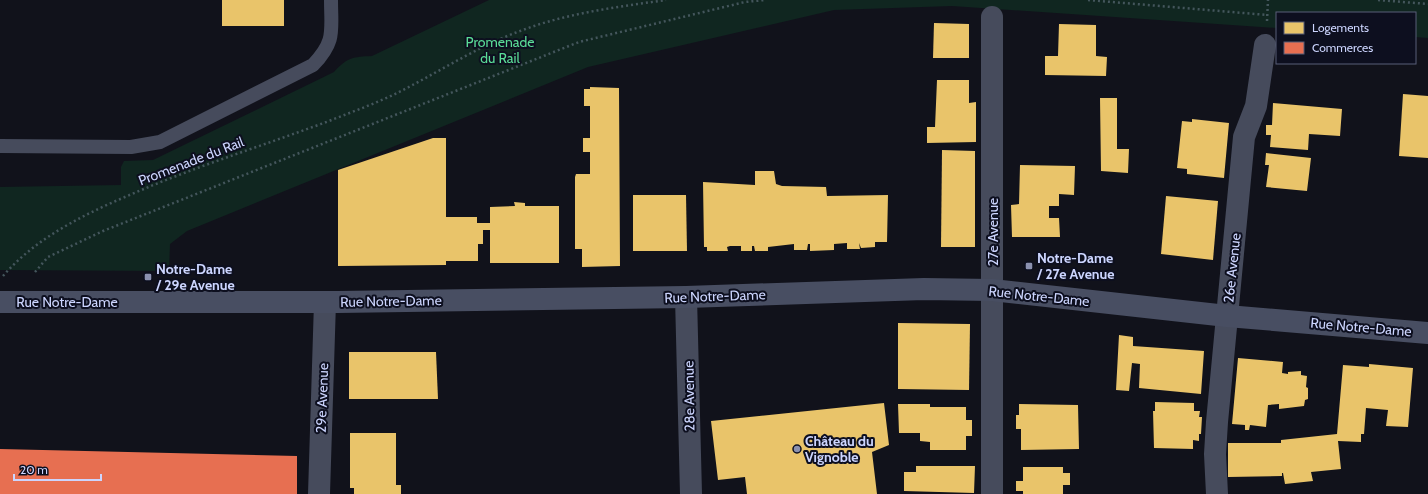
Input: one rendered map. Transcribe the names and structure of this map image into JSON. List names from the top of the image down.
{
  "streets": {
    "street": [
      "27e Avenue",
      "26e Avenue",
      "Rue Notre-Dame",
      "28e Avenue",
      "29e Avenue"
    ],
    "path": ["Promenade du Rail"]
  },
  "crossings": [
    ["27e Avenue", "Rue Notre-Dame"],
    ["26e Avenue", "Rue Notre-Dame"],
    ["Rue Notre-Dame", "28e Avenue"],
    ["Rue Notre-Dame", "29e Avenue"]
  ],
  "parks": ["Promenade du Rail"],
  "places": {
    "transit": ["Notre-Dame / 27e Avenue", "Notre-Dame / 29e Avenue"],
    "other": ["Château du Vignoble"]
  },
  "legend": ["Logements", "Commerces"],
  "scale_bar": "20 m"
}
